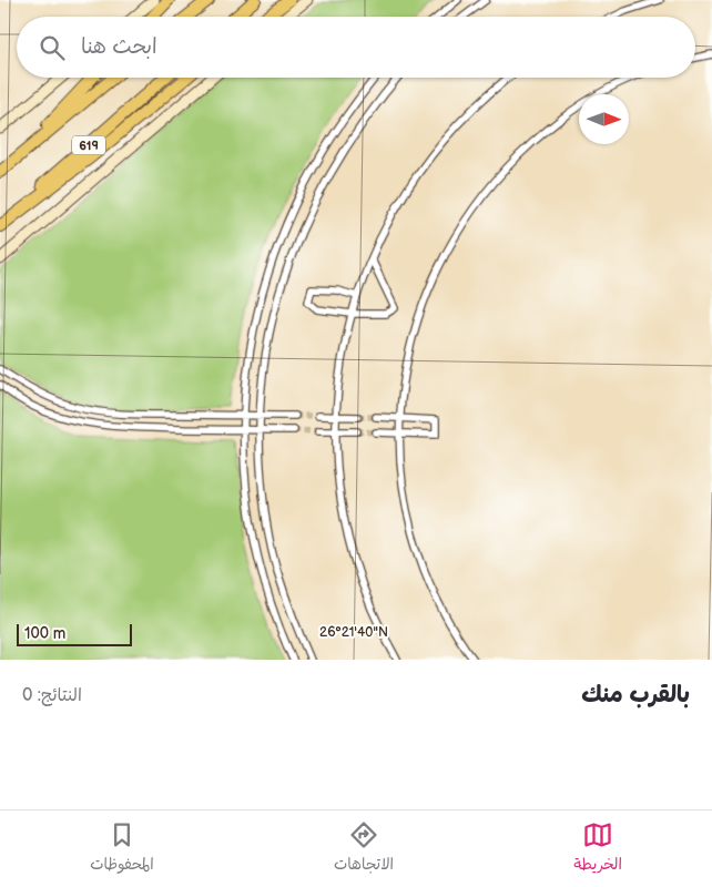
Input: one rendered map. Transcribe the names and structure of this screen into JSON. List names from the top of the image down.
{
  "streets": {
    "highway": ["619"]
  },
  "scale_bar": "100 m",
  "north": "right",
  "page": {
    "search": "ابحث هنا",
    "scale": "100 m",
    "heading": ["بالقرب منك", "النتائج: 0"],
    "nav": ["الخريطة", "الاتجاهات", "المحفوظات"]
  },
  "coordinates": ["26°21'40\"N"]
}
